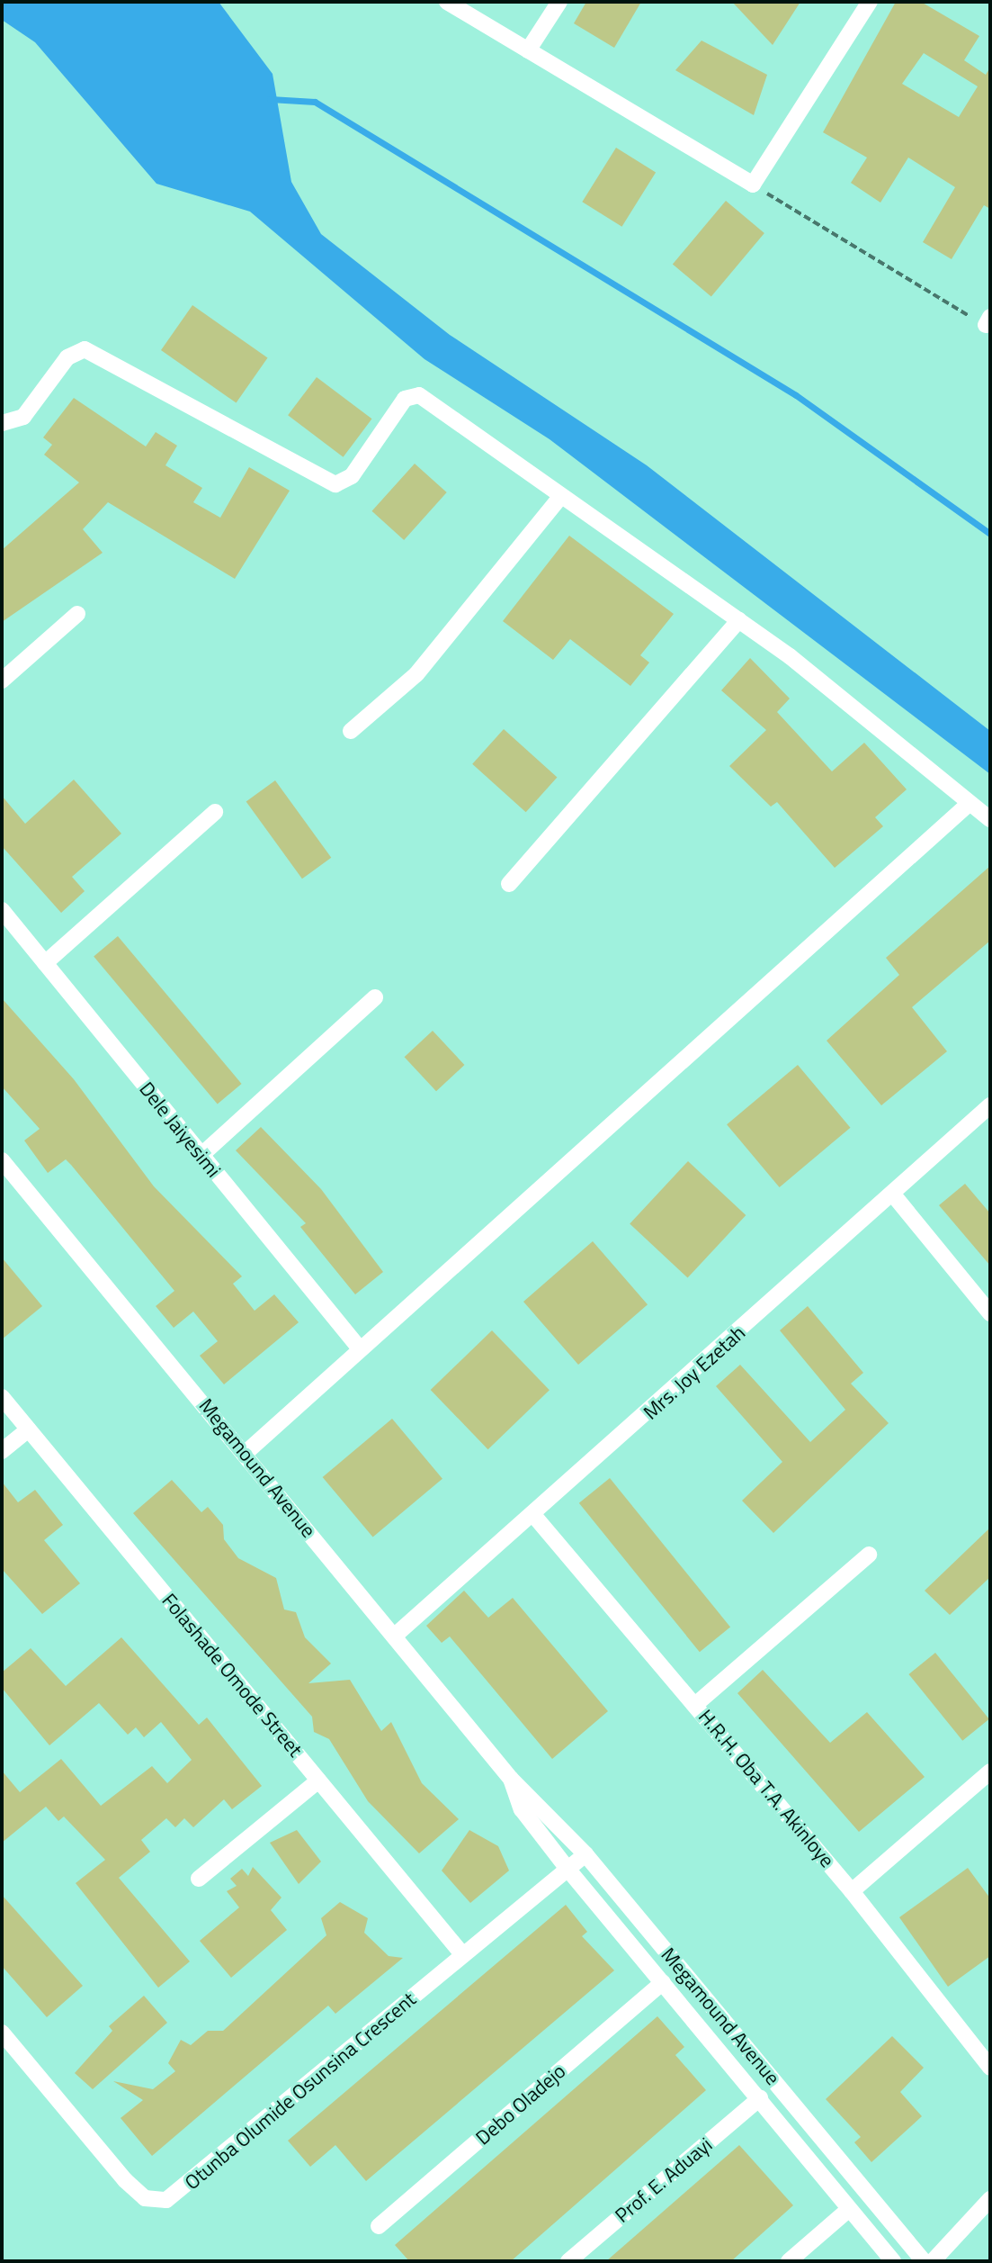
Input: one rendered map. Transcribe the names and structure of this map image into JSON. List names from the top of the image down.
{
  "streets": {
    "street": [
      "Dele Jaiyesimi",
      "Mrs. Joy Ezetah",
      "Megamound Avenue",
      "Folashade Omode Street",
      "H.R.H. Oba T.A. Akinloye",
      "Otunba Olumide Osunsina Crescent",
      "Debo Oladejo",
      "Prof. E. Aduayi"
    ]
  },
  "crossings": [
    ["Mrs. Joy Ezetah", "Megamound Avenue"],
    ["Mrs. Joy Ezetah", "H.R.H. Oba T.A. Akinloye"],
    ["Megamound Avenue", "Otunba Olumide Osunsina Crescent"],
    ["Megamound Avenue", "Debo Oladejo"],
    ["Megamound Avenue", "Prof. E. Aduayi"],
    ["Folashade Omode Street", "Otunba Olumide Osunsina Crescent"]
  ]
}
